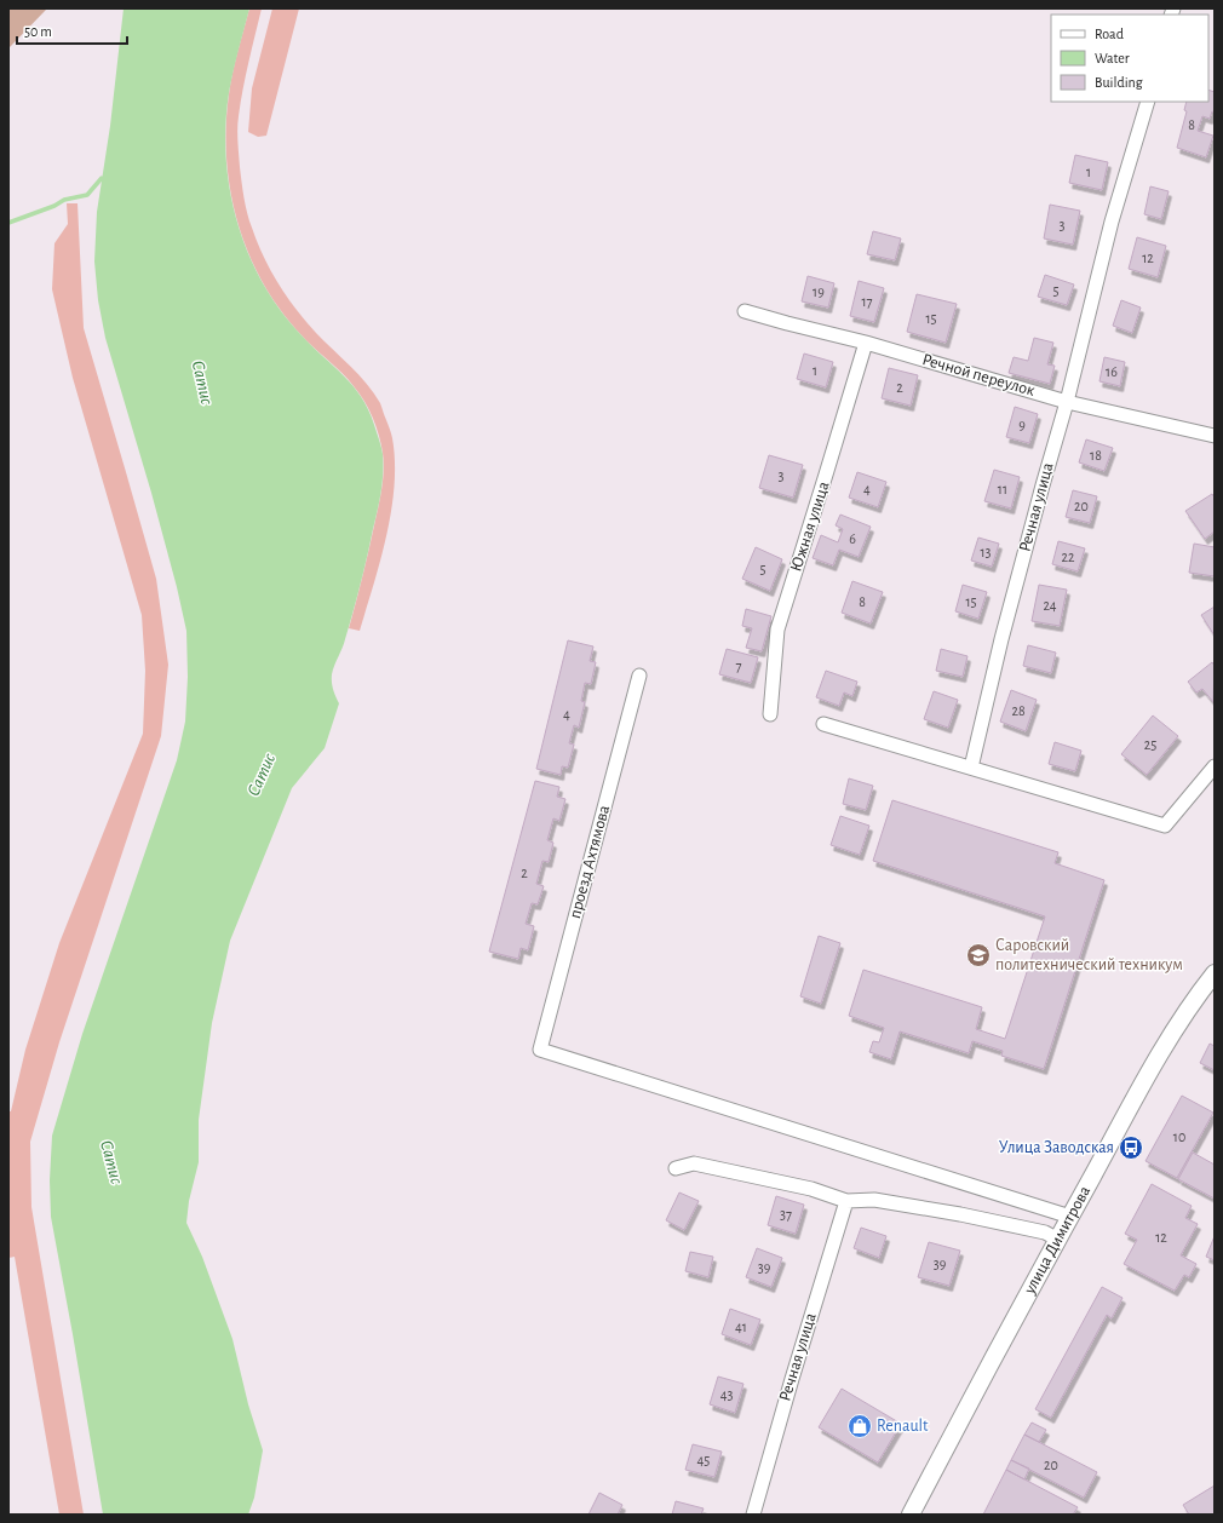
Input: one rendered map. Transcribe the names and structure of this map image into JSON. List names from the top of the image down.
{
  "streets": {
    "street": [
      "Речной переулок",
      "Речная улица",
      "Южная улица",
      "проезд Ахтямова",
      "улица Димитрова"
    ]
  },
  "crossings": [
    ["Речной переулок", "Речная улица"],
    ["Речной переулок", "Южная улица"],
    ["проезд Ахтямова", "улица Димитрова"]
  ],
  "water": ["Сатис"],
  "places": {
    "school or university": ["Саровский политехнический техникум"],
    "bus stop": ["Улица Заводская"],
    "shop": ["Renault"]
  },
  "house_numbers": [
    "8",
    "1",
    "3",
    "12",
    "5",
    "19",
    "17",
    "15",
    "1",
    "16",
    "2",
    "9",
    "18",
    "3",
    "4",
    "11",
    "20",
    "6",
    "13",
    "22",
    "5",
    "8",
    "15",
    "24",
    "7",
    "28",
    "4",
    "25",
    "2",
    "10",
    "37",
    "12",
    "39",
    "39",
    "41",
    "43",
    "45",
    "20"
  ],
  "legend": ["Road", "Water", "Building"],
  "scale_bar": "50 m"
}
